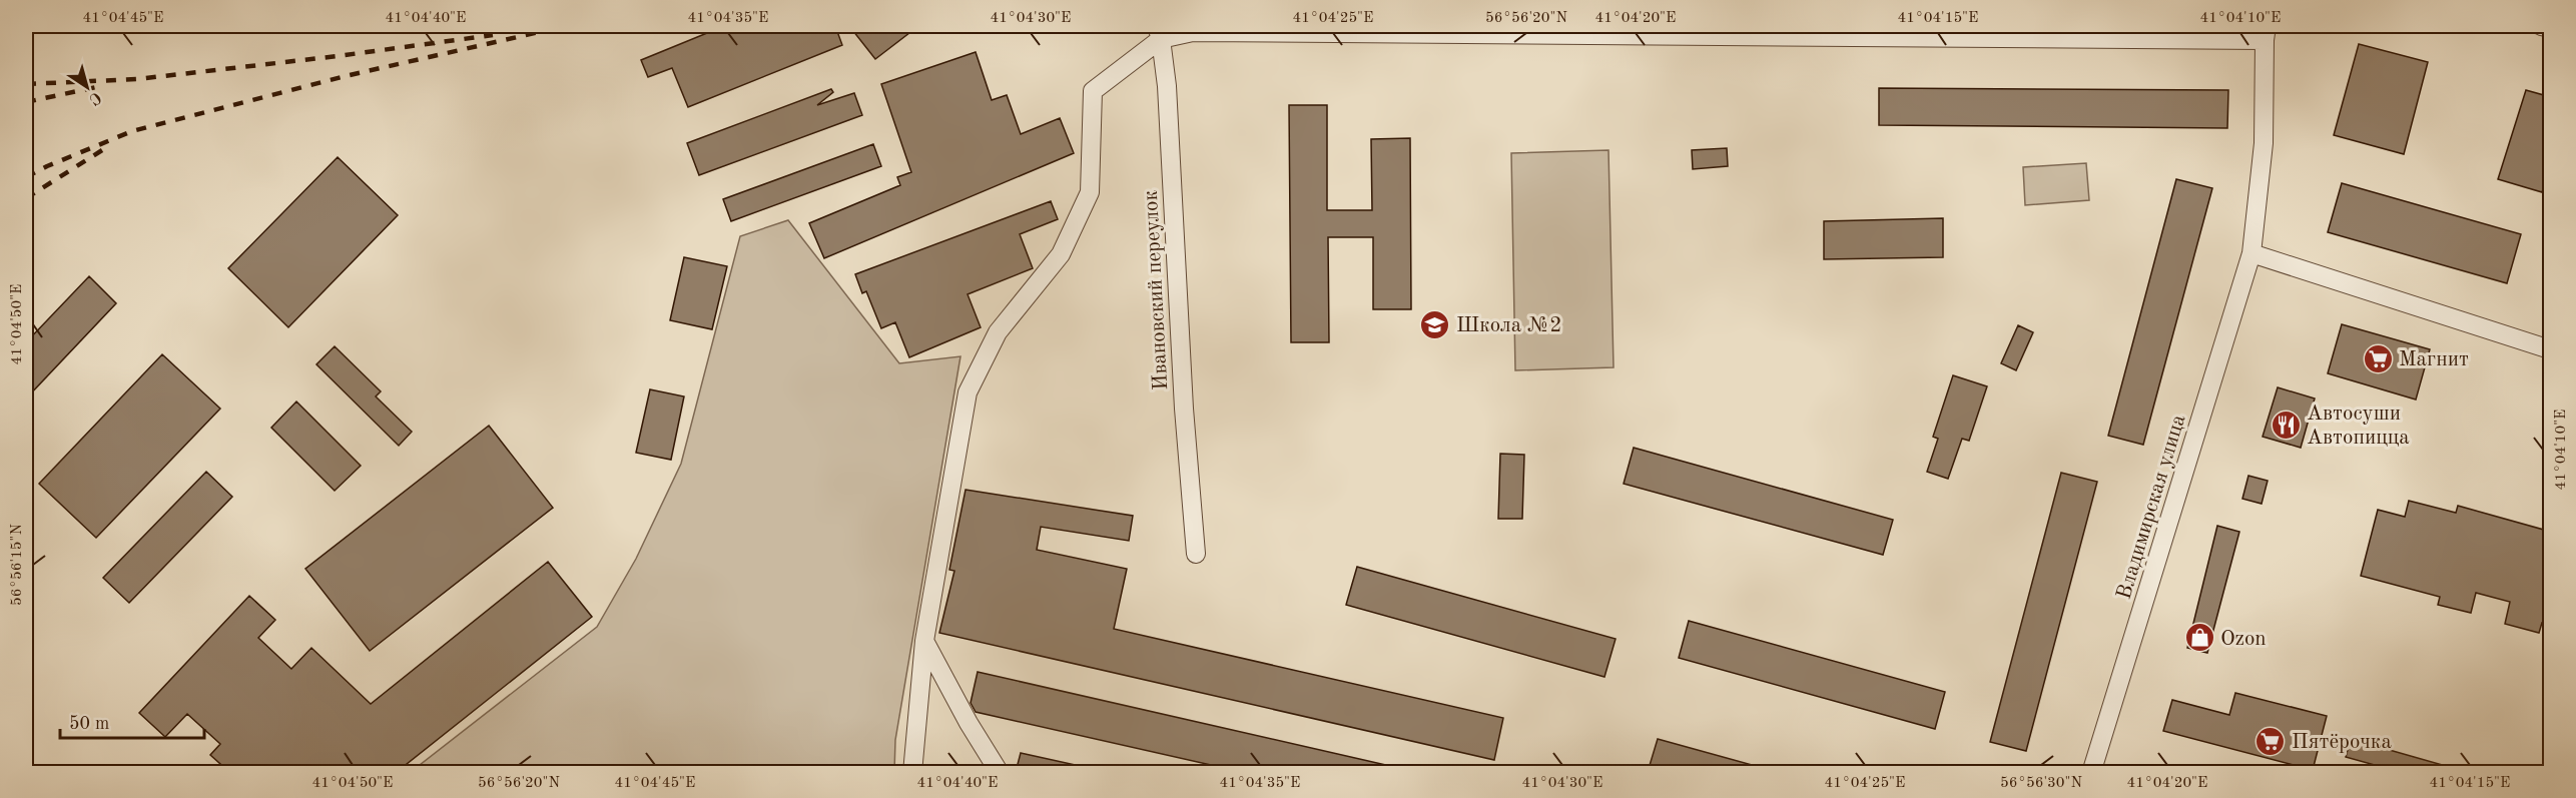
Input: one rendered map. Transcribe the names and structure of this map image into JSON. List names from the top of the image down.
{
  "streets": {
    "street": ["Ивановский переулок", "Владимирская улица"]
  },
  "crossings": [
    ["Ивановский переулок", "Владимирская улица"]
  ],
  "places": {
    "school or university": ["Школа №2"],
    "supermarket": ["Магнит", "Пятёрочка"],
    "restaurant": ["Автосуши Автопицца"],
    "shop": ["Ozon"]
  },
  "scale_bar": "50 m",
  "north": "bottom right",
  "coordinates": [
    "41°04'45\"E",
    "41°04'40\"E",
    "41°04'35\"E",
    "41°04'30\"E",
    "41°04'25\"E",
    "56°56'20\"N",
    "41°04'20\"E",
    "41°04'15\"E",
    "41°04'10\"E",
    "41°04'50\"E",
    "56°56'15\"N",
    "56°56'30\"N"
  ]
}
